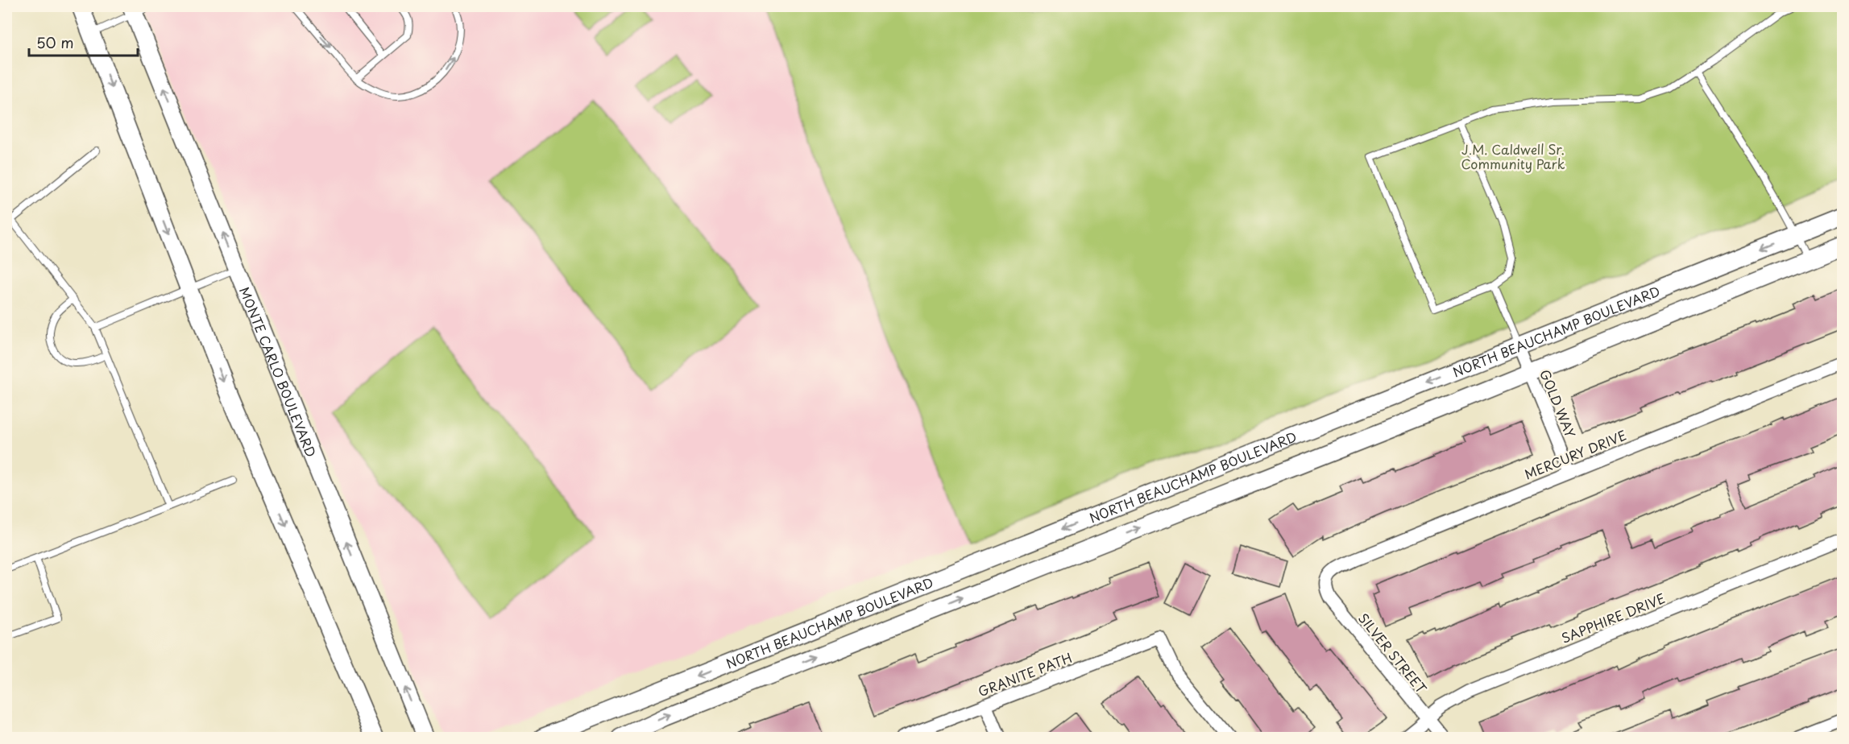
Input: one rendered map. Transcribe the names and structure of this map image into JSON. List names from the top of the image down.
{
  "streets": {
    "street": [
      "NORTH BEAUCHAMP BOULEVARD",
      "MONTE CARLO BOULEVARD",
      "GOLD WAY",
      "MERCURY DRIVE",
      "SAPPHIRE DRIVE",
      "SILVER STREET",
      "GRANITE PATH"
    ]
  },
  "crossings": [
    ["NORTH BEAUCHAMP BOULEVARD", "GOLD WAY"],
    ["GOLD WAY", "MERCURY DRIVE"],
    ["MERCURY DRIVE", "SILVER STREET"],
    ["SAPPHIRE DRIVE", "SILVER STREET"]
  ],
  "parks": ["J.M. Caldwell Sr. Community Park"],
  "scale_bar": "50 m"
}
